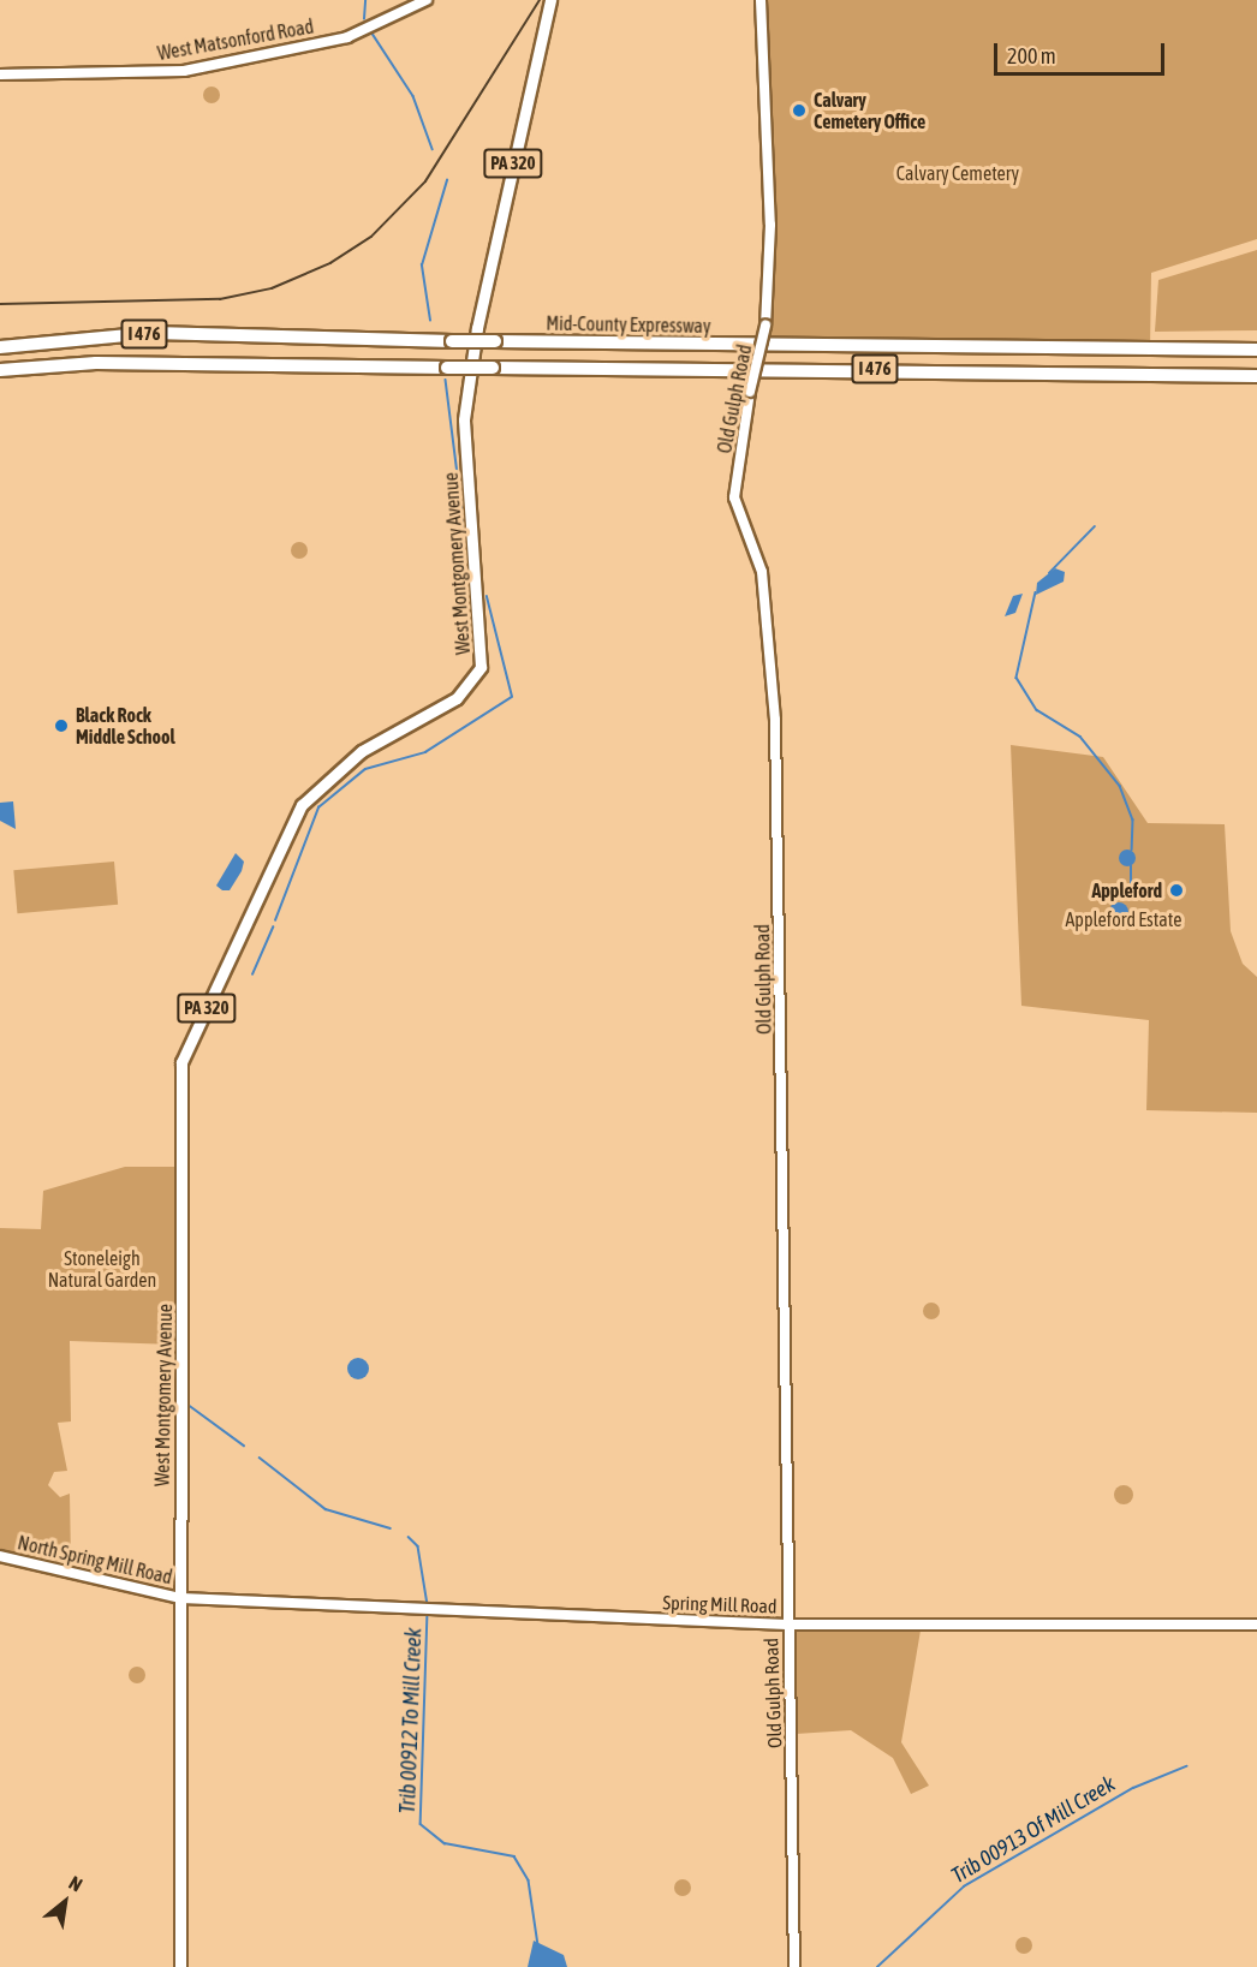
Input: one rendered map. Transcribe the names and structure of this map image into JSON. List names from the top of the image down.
{
  "streets": {
    "highway": ["Mid-County Expressway", "I 476"],
    "main road": [
      "West Matsonford Road",
      "PA 320",
      "West Montgomery Avenue",
      "North Spring Mill Road",
      "Spring Mill Road"
    ],
    "street": ["Old Gulph Road"]
  },
  "crossings": [
    ["Old Gulph Road", "Spring Mill Road"],
    ["West Montgomery Avenue", "North Spring Mill Road"],
    ["West Montgomery Avenue", "Spring Mill Road"],
    ["North Spring Mill Road", "Spring Mill Road"]
  ],
  "water": ["Trib 00912 To Mill Creek", "Trib 00913 Of Mill Creek"],
  "parks": ["Calvary Cemetery", "Appleford Estate", "Stoneleigh Natural Garden"],
  "places": ["Calvary Cemetery Office", "Black Rock Middle School", "Appleford"],
  "scale_bar": "200 m",
  "north": "top right"
}
